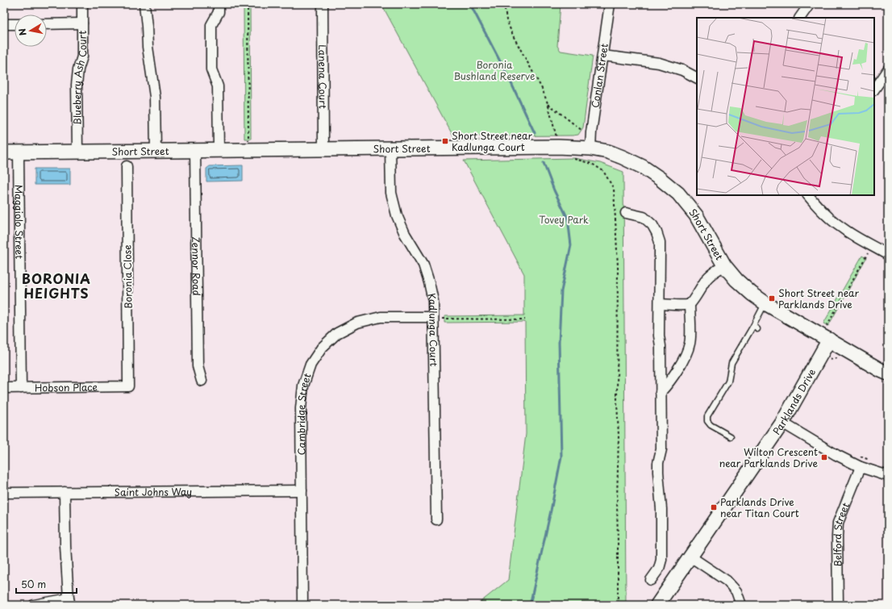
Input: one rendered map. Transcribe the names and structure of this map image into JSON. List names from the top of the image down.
{
  "streets": {
    "street": [
      "Conlan Street",
      "Lanena Court",
      "Blueberry Ash Court",
      "Short Street",
      "Maggiolo Street",
      "Zennor Road",
      "Boronia Close",
      "Kadlunga Court",
      "Hobson Place",
      "Parklands Drive",
      "Cambridge Street",
      "Saint Johns Way",
      "Belford Street"
    ]
  },
  "crossings": [
    ["Conlan Street", "Short Street"],
    ["Lanena Court", "Short Street"],
    ["Blueberry Ash Court", "Short Street"],
    ["Short Street", "Maggiolo Street"],
    ["Short Street", "Zennor Road"],
    ["Short Street", "Kadlunga Court"],
    ["Short Street", "Parklands Drive"],
    ["Maggiolo Street", "Hobson Place"],
    ["Boronia Close", "Hobson Place"],
    ["Kadlunga Court", "Cambridge Street"],
    ["Cambridge Street", "Saint Johns Way"]
  ],
  "districts": ["BORONIA HEIGHTS"],
  "parks": ["Boronia Bushland Reserve", "Tovey Park"],
  "places": {
    "transit": [
      "Short Street near Kadlunga Court",
      "Short Street near Parklands Drive",
      "Wilton Crescent near Parklands Drive",
      "Parklands Drive near Titan Court"
    ]
  },
  "scale_bar": "50 m",
  "north": "left"
}
